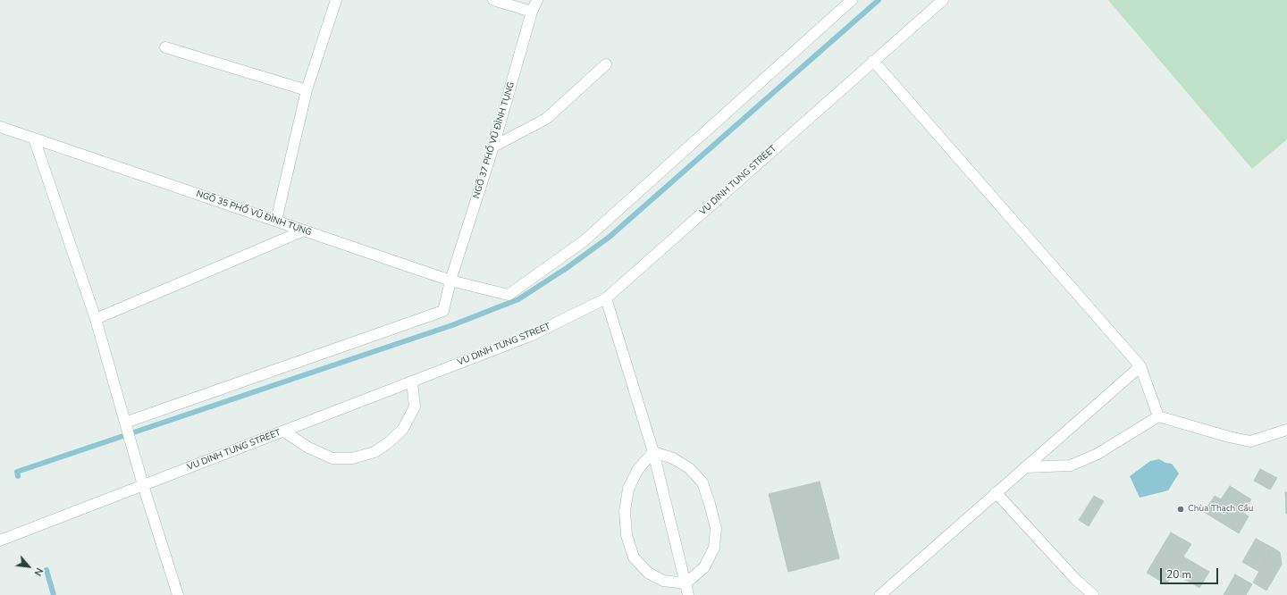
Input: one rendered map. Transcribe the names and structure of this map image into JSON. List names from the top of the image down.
{
  "streets": {
    "street": ["NGÕ 37 PHỐ VŨ ĐÌNH TỤNG", "VU DINH TUNG STREET", "NGÕ 35 PHỐ VŨ ĐÌNH TỤNG"]
  },
  "crossings": [
    ["NGÕ 37 PHỐ VŨ ĐÌNH TỤNG", "NGÕ 35 PHỐ VŨ ĐÌNH TỤNG"]
  ],
  "places": ["Chùa Thạch Cầu"],
  "scale_bar": "20 m",
  "north": "bottom right"
}
